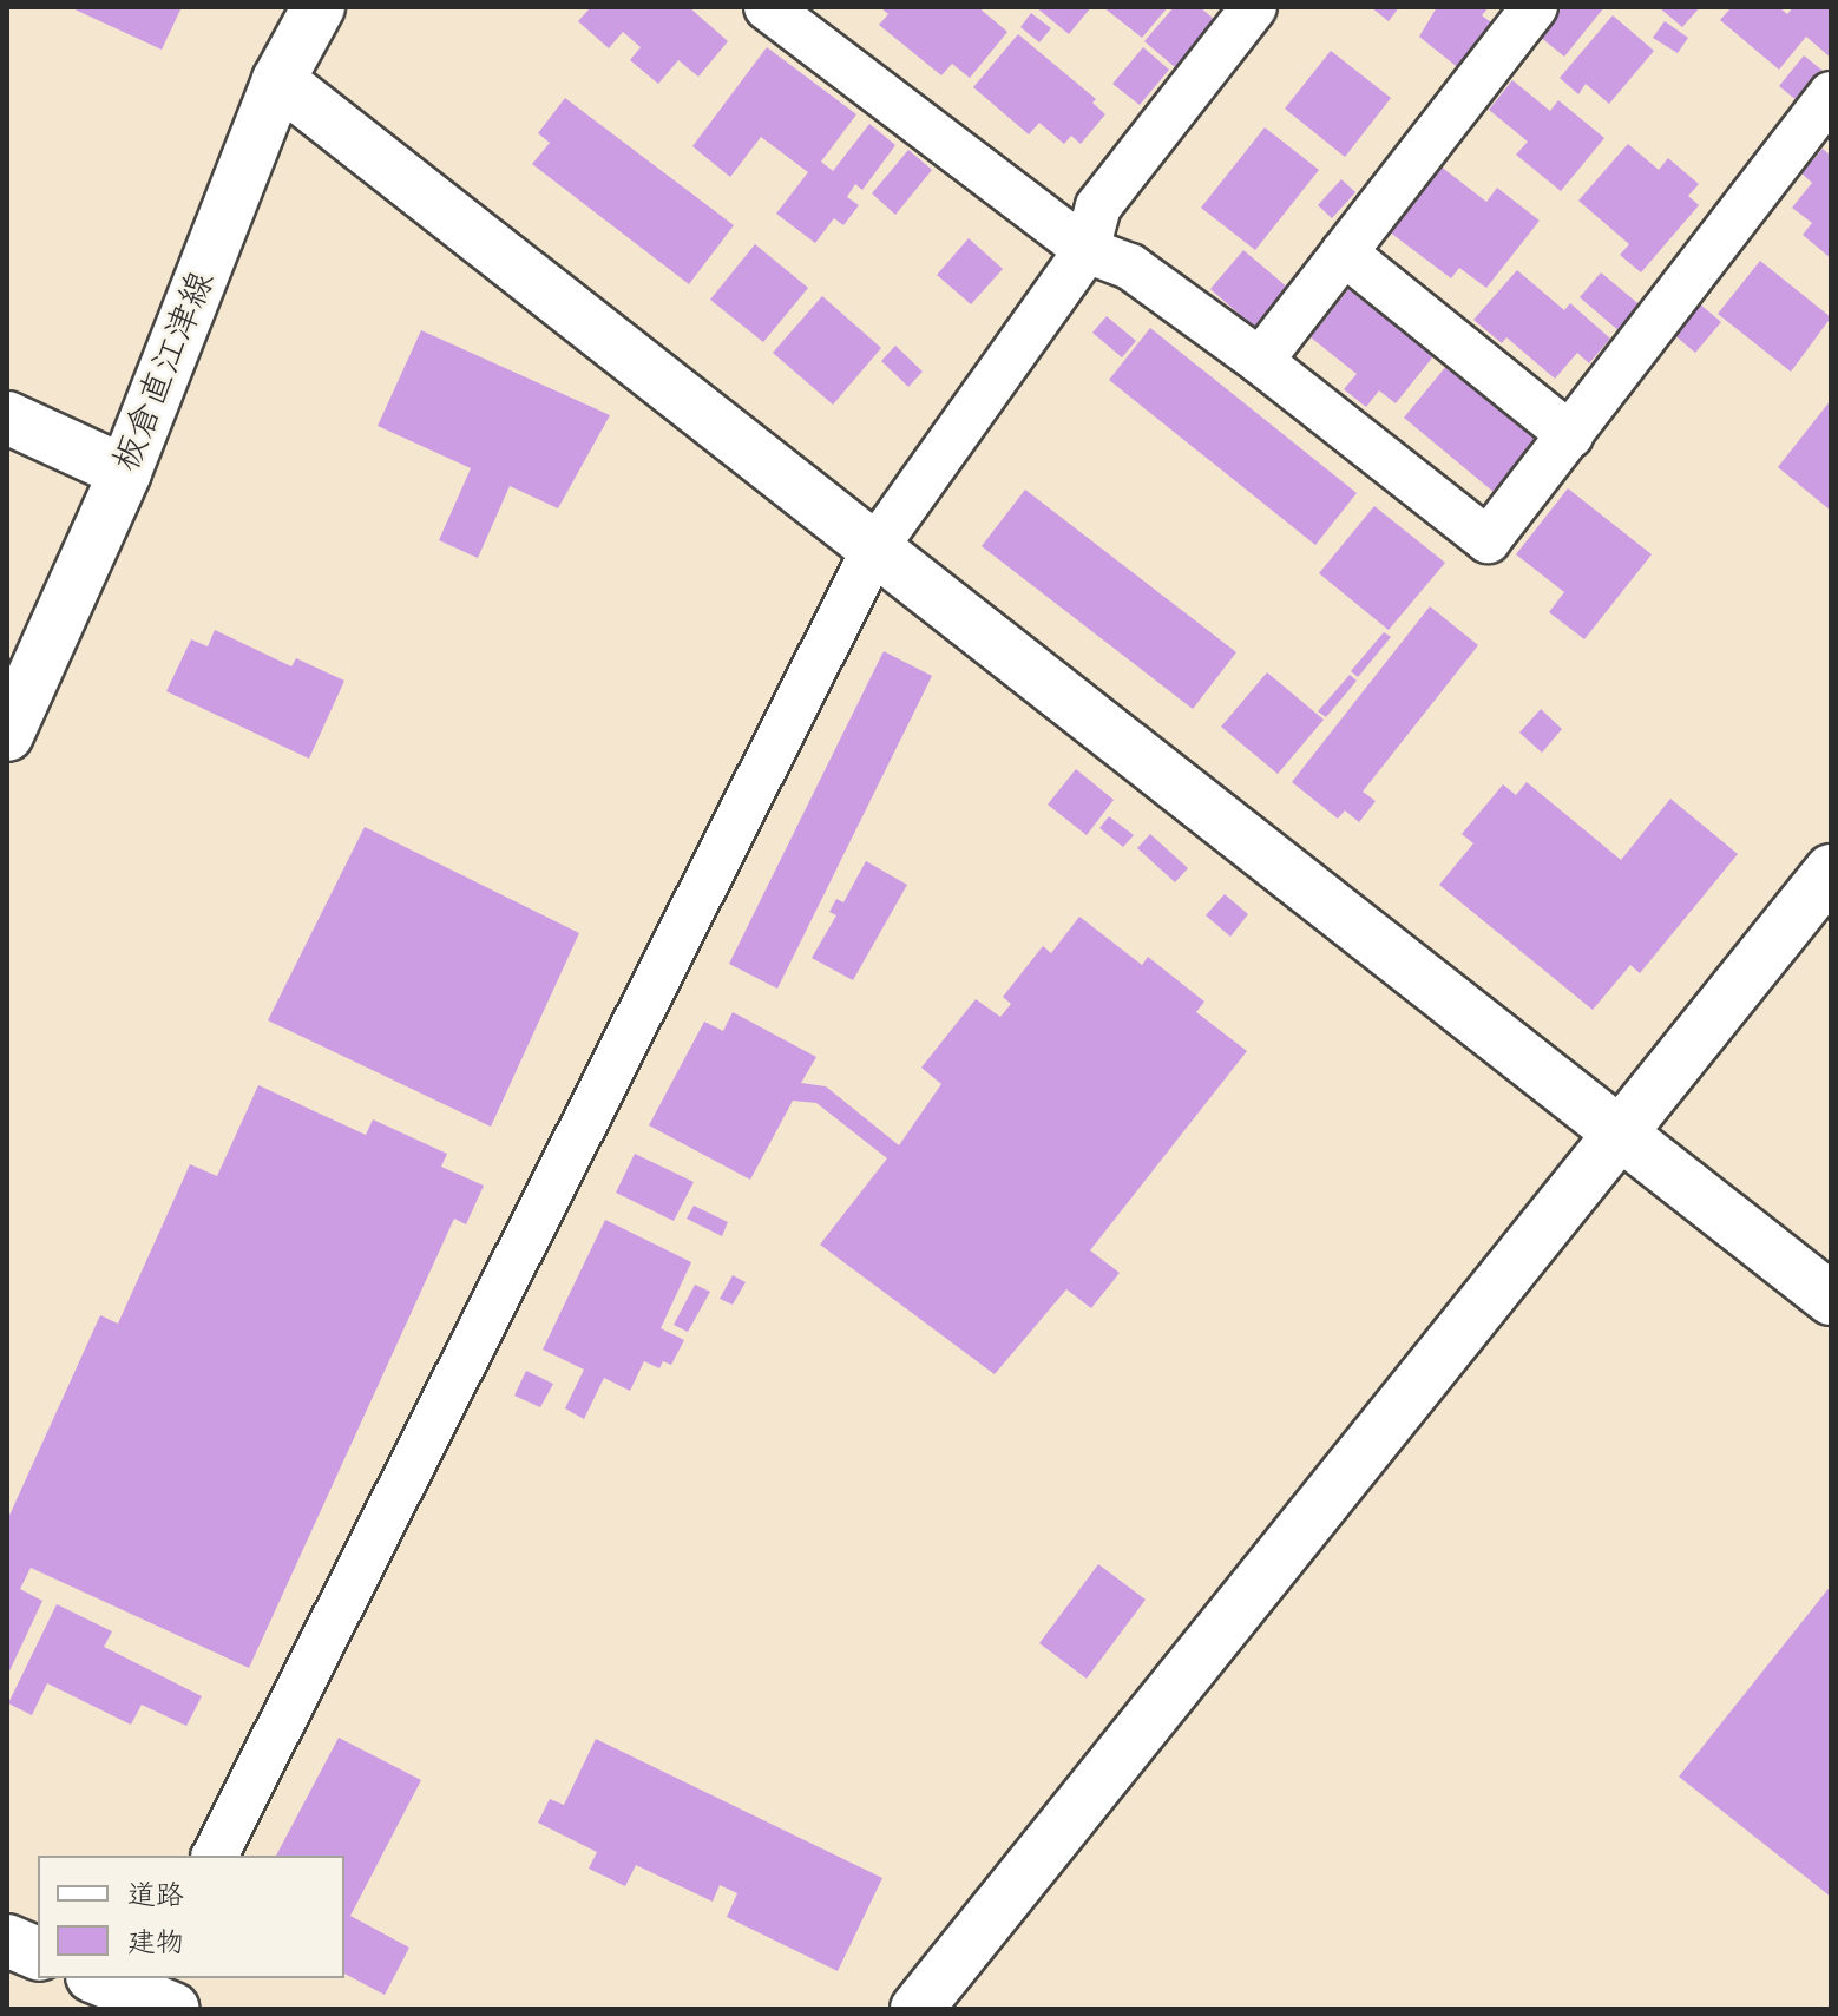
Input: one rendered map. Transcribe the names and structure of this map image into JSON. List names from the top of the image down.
{
  "streets": {
    "street": ["板倉直江津線"]
  },
  "legend": ["道路", "建物"]
}
